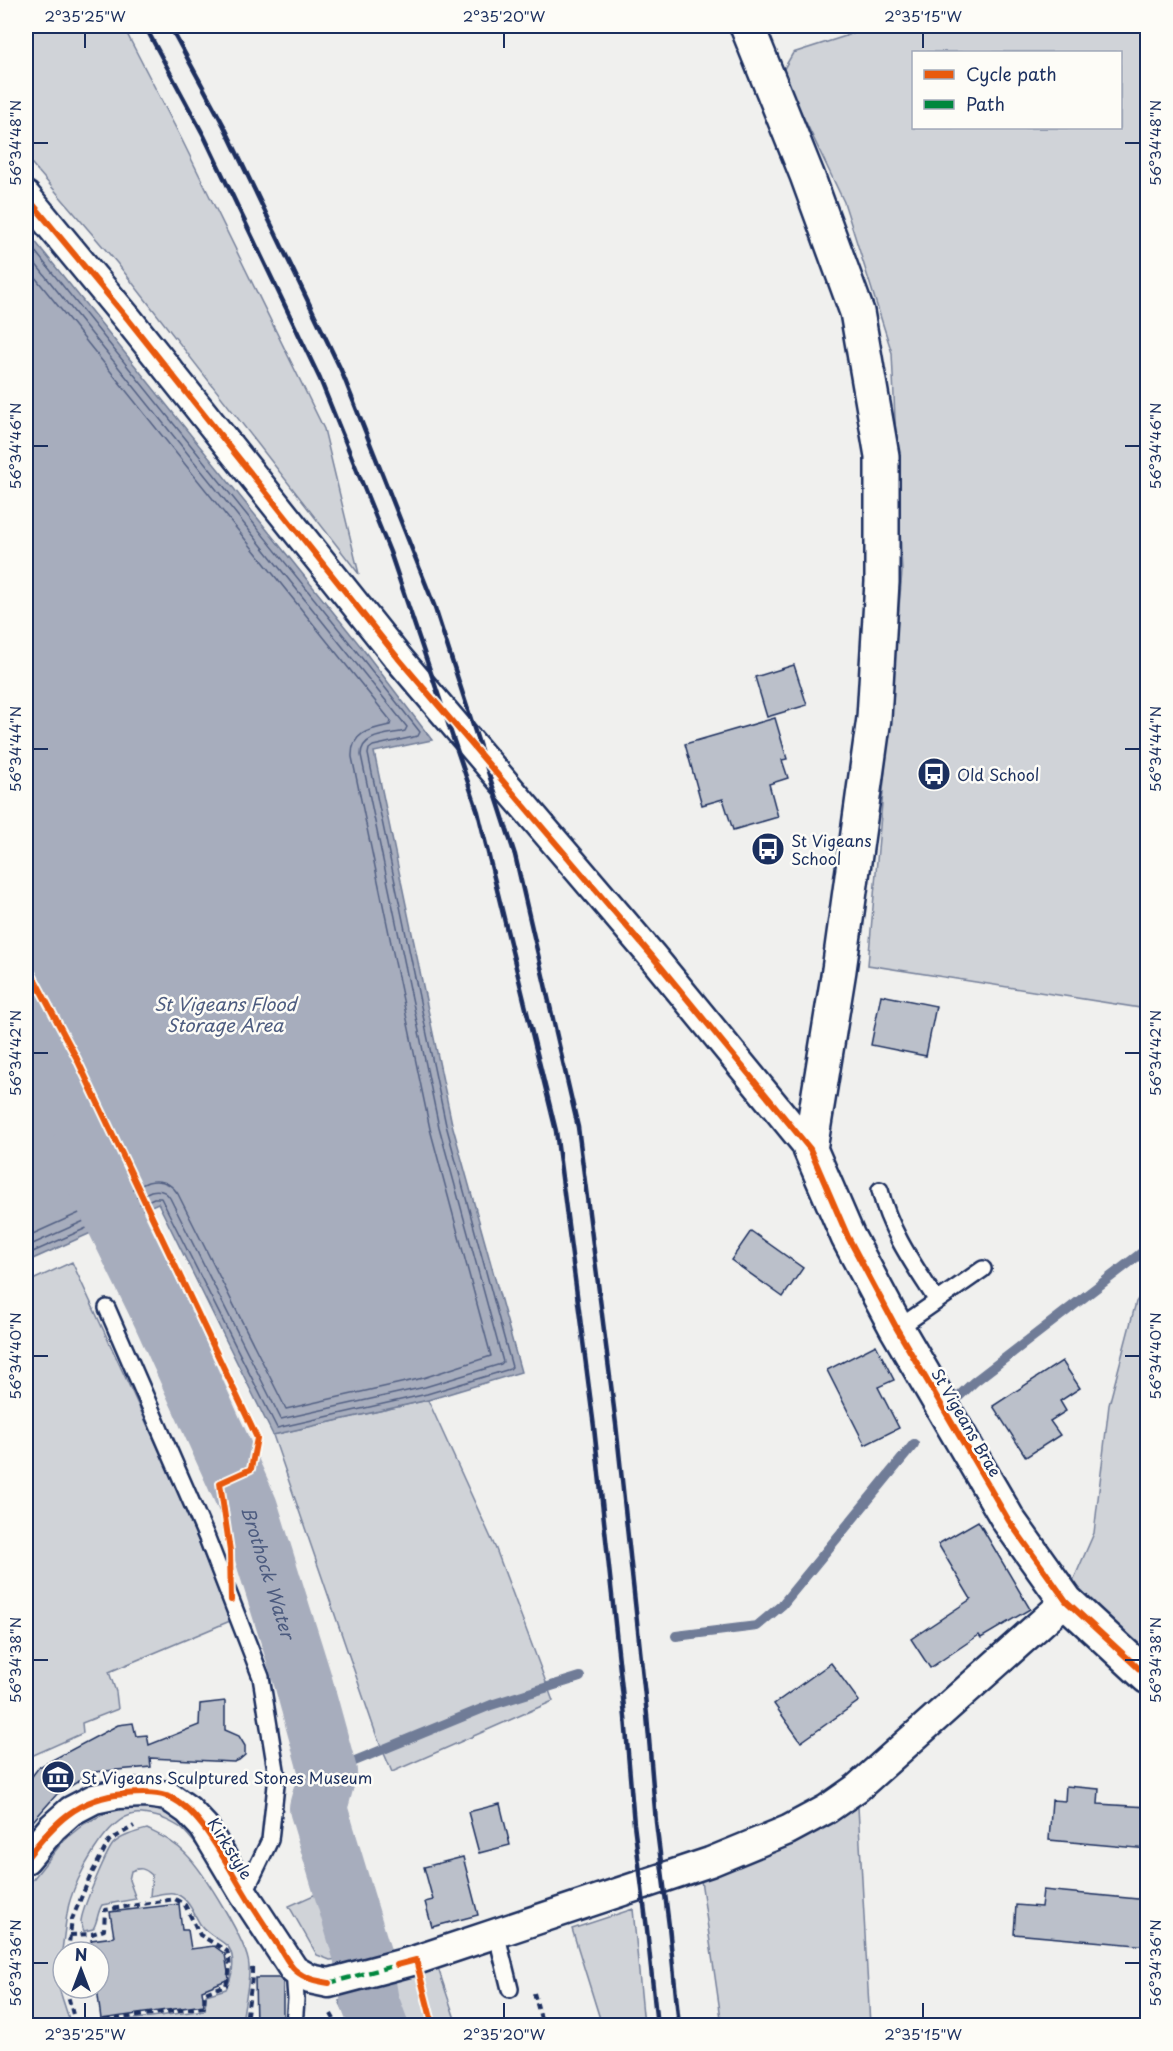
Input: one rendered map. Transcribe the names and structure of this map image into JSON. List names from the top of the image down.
{
  "streets": {
    "street": ["St Vigeans Brae", "Kirkstyle"]
  },
  "water": ["St Vigeans Flood Storage Area", "Brothock Water"],
  "places": {
    "bus stop": ["Old School", "St Vigeans School"],
    "museum": ["St Vigeans Sculptured Stones Museum"]
  },
  "legend": ["Cycle path", "Path"],
  "north": "top",
  "coordinates": [
    "2°35'25\"W",
    "2°35'20\"W",
    "2°35'15\"W",
    "56°34'48\"N",
    "56°34'46\"N",
    "56°34'44\"N",
    "56°34'42\"N",
    "56°34'40\"N",
    "56°34'38\"N",
    "56°34'36\"N"
  ]
}
